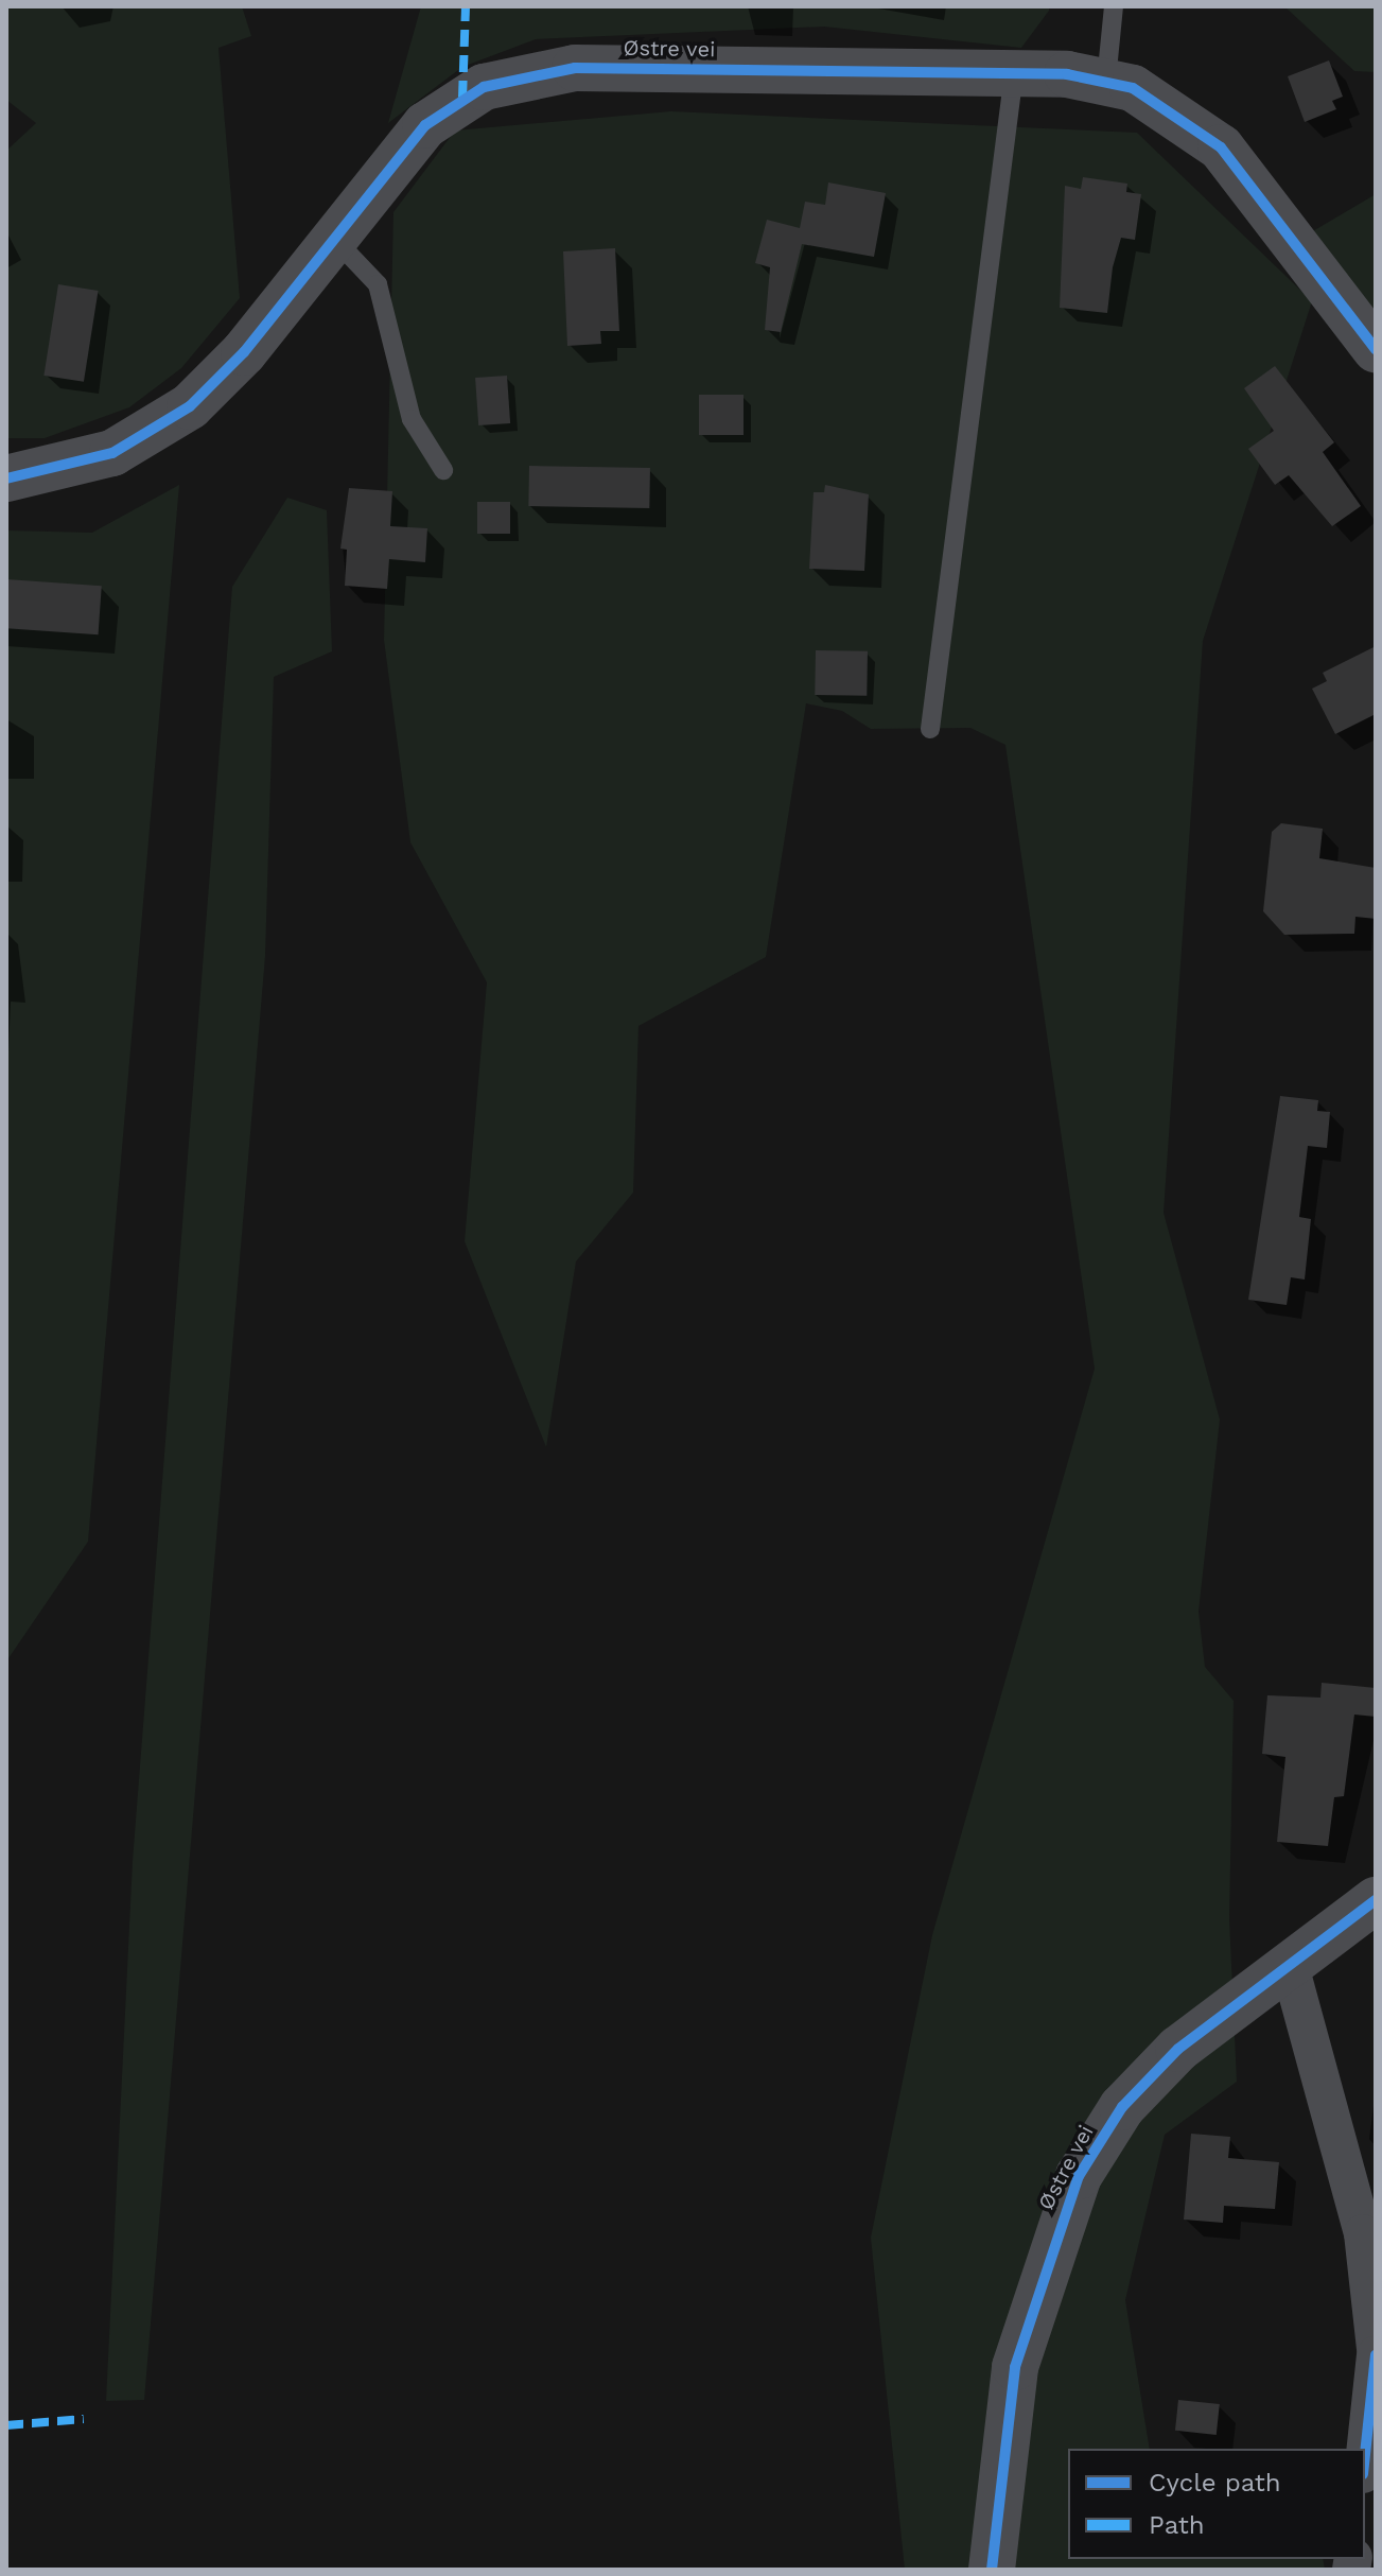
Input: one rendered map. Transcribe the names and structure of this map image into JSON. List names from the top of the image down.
{
  "streets": {
    "street": ["Østre vei"]
  },
  "legend": ["Cycle path", "Path"]
}
